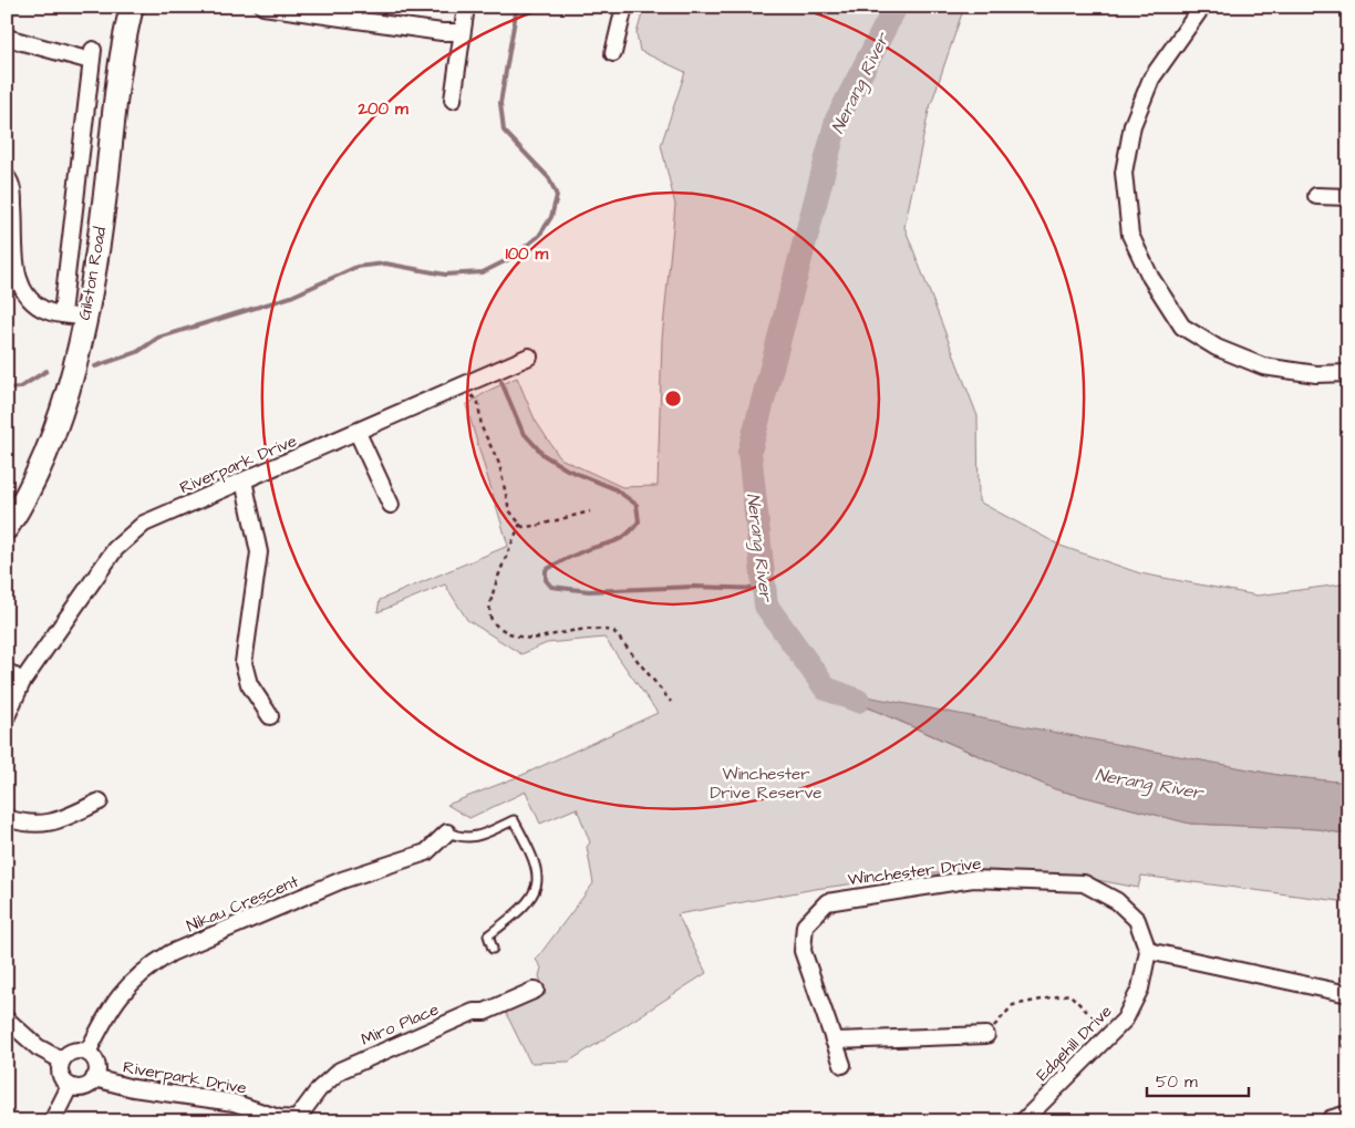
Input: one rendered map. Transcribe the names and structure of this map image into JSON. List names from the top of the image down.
{
  "streets": {
    "main road": ["Gilston Road"],
    "street": [
      "Riverpark Drive",
      "Winchester Drive",
      "Nikau Crescent",
      "Miro Place",
      "Edgehill Drive"
    ]
  },
  "crossings": [
    ["Riverpark Drive", "Nikau Crescent"],
    ["Riverpark Drive", "Miro Place"],
    ["Winchester Drive", "Edgehill Drive"]
  ],
  "water": ["Nerang River"],
  "parks": ["Winchester Drive Reserve"],
  "scale_bar": "50 m",
  "rings": ["200 m", "100 m"]
}
